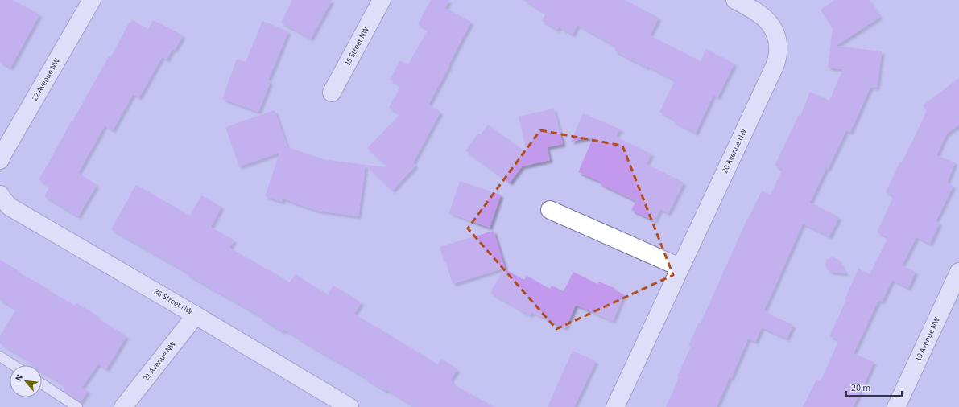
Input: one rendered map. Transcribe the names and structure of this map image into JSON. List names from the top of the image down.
{
  "streets": {
    "street": [
      "35 Street NW",
      "22 Avenue NW",
      "20 Avenue NW",
      "36 Street NW",
      "19 Avenue NW",
      "21 Avenue NW"
    ]
  },
  "crossings": [
    ["36 Street NW", "21 Avenue NW"]
  ],
  "scale_bar": "20 m",
  "north": "top left"
}
